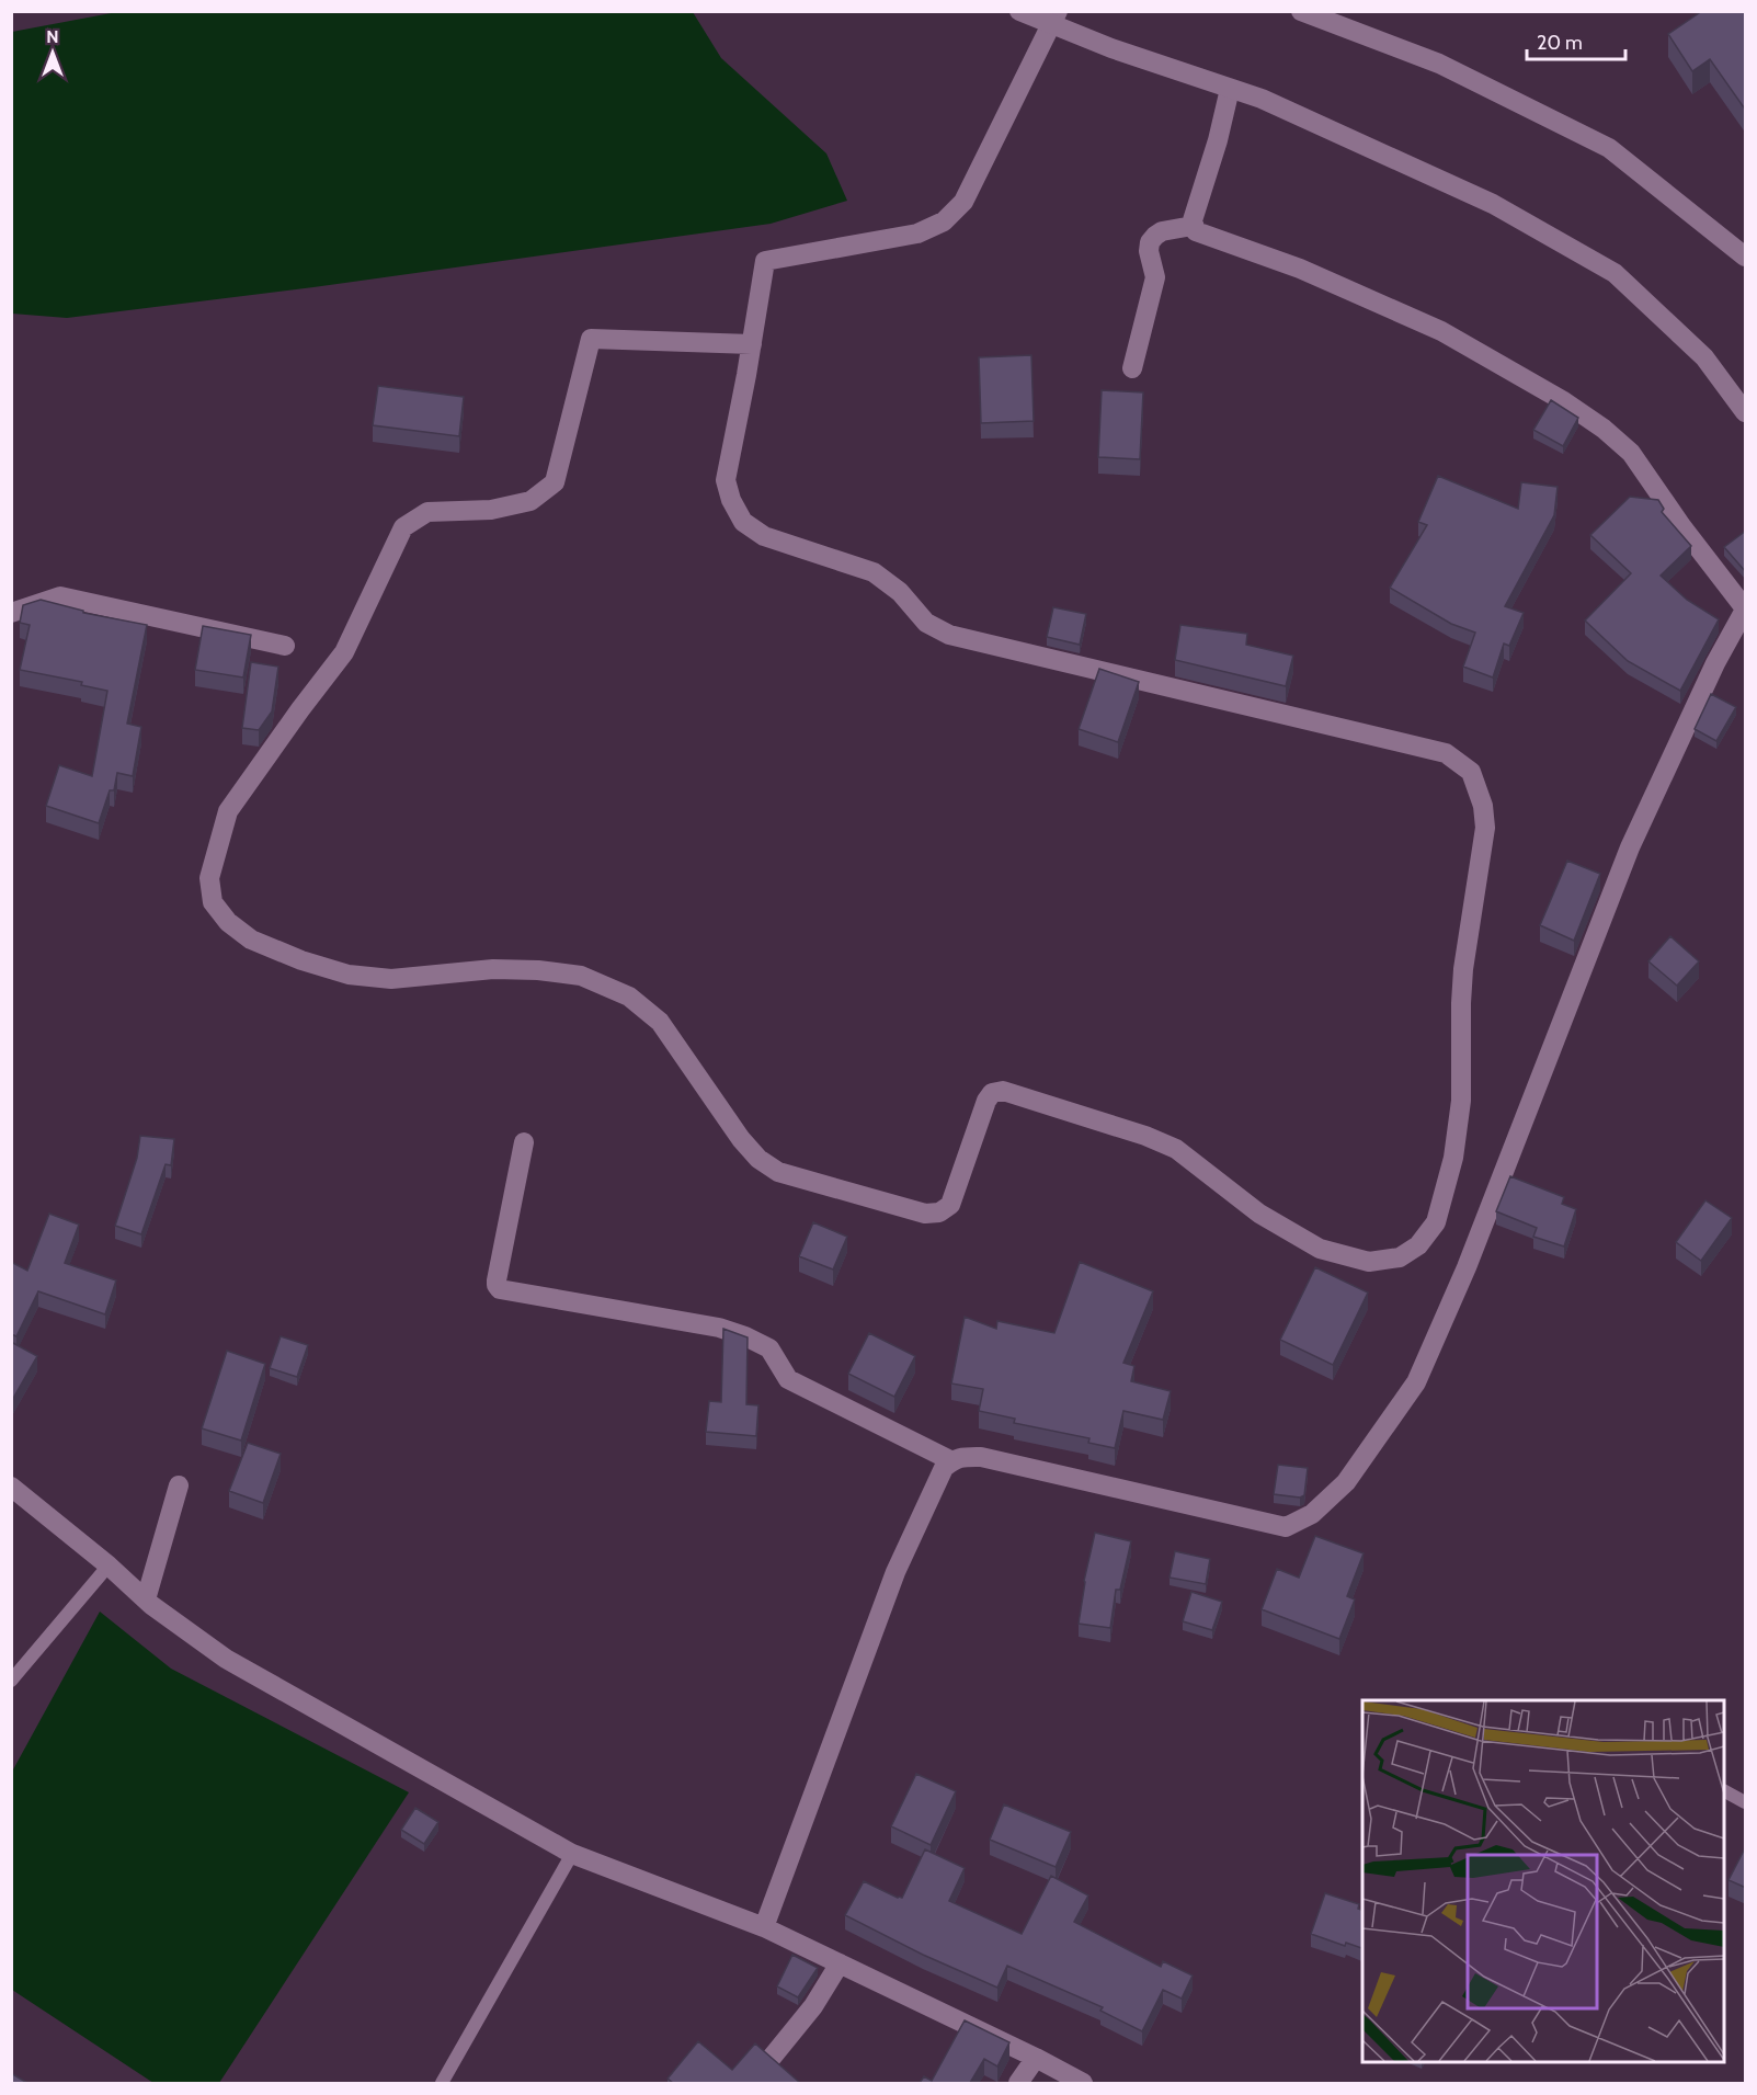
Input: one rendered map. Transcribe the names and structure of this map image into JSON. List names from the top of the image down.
{
  "scale_bar": "20 m",
  "north": "top"
}
